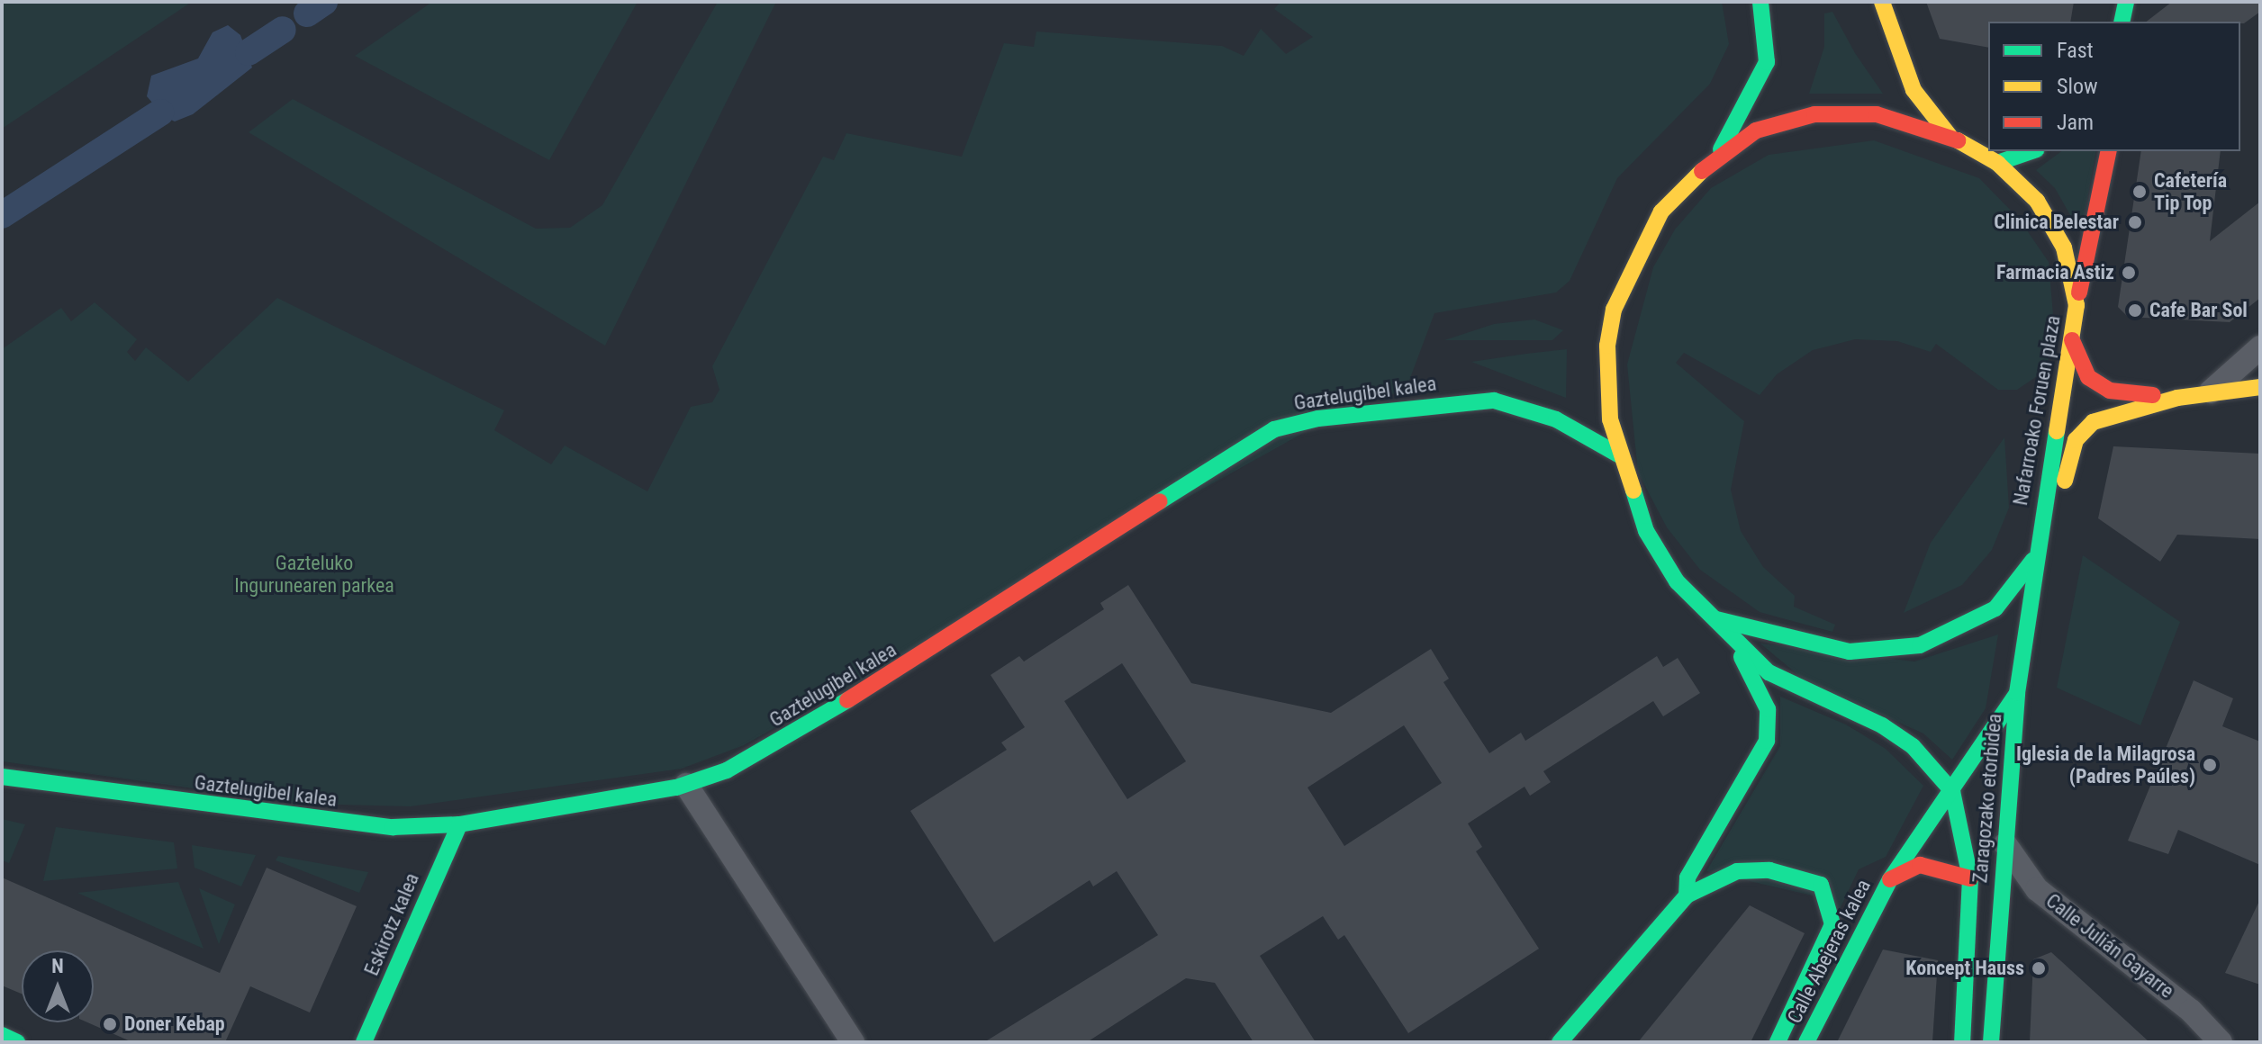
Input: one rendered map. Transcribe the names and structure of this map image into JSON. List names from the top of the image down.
{
  "streets": {
    "street": [
      "Gaztelugibel kalea",
      "Nafarroako Foruen plaza",
      "Zaragozako etorbidea",
      "Eskirotz kalea",
      "Calle Julián Gayarre",
      "Calle Abejeras kalea"
    ]
  },
  "crossings": [
    ["Gaztelugibel kalea", "Nafarroako Foruen plaza"],
    ["Gaztelugibel kalea", "Eskirotz kalea"],
    ["Nafarroako Foruen plaza", "Zaragozako etorbidea"],
    ["Zaragozako etorbidea", "Calle Julián Gayarre"],
    ["Zaragozako etorbidea", "Calle Abejeras kalea"]
  ],
  "parks": ["Gazteluko Ingurunearen parkea"],
  "places": [
    "Cafetería Tip Top",
    "Clinica Belestar",
    "Farmacia Astiz",
    "Cafe Bar Sol",
    "Iglesia de la Milagrosa (Padres Paúles)",
    "Koncept Hauss",
    "Doner Kebap"
  ],
  "legend": ["Fast", "Slow", "Jam"],
  "north": "top"
}
